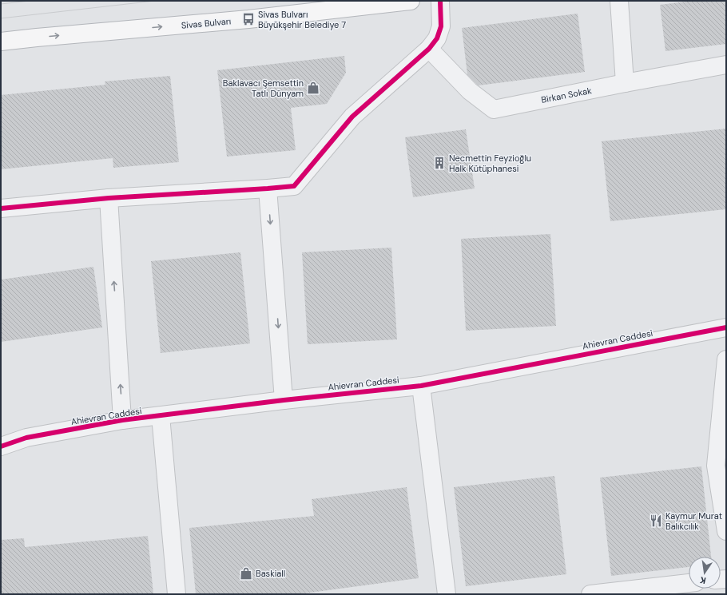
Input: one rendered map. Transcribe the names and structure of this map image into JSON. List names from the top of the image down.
{
  "streets": {
    "highway": ["Sivas Bulvarı"],
    "street": ["Birkan Sokak", "Ahievran Caddesi"]
  },
  "one_way": ["Sivas Bulvarı"],
  "places": {
    "bus stop": ["Sivas Bulvarı Büyükşehir Belediye 7"],
    "shop": ["Baklavacı Şemsettin Tatlı Dünyam", "Baskiall"],
    "building": ["Necmettin Feyzioğlu Halk Kütüphanesi"],
    "restaurant": ["Kaymur Murat Balıkcılık"]
  },
  "north": "bottom"
}
